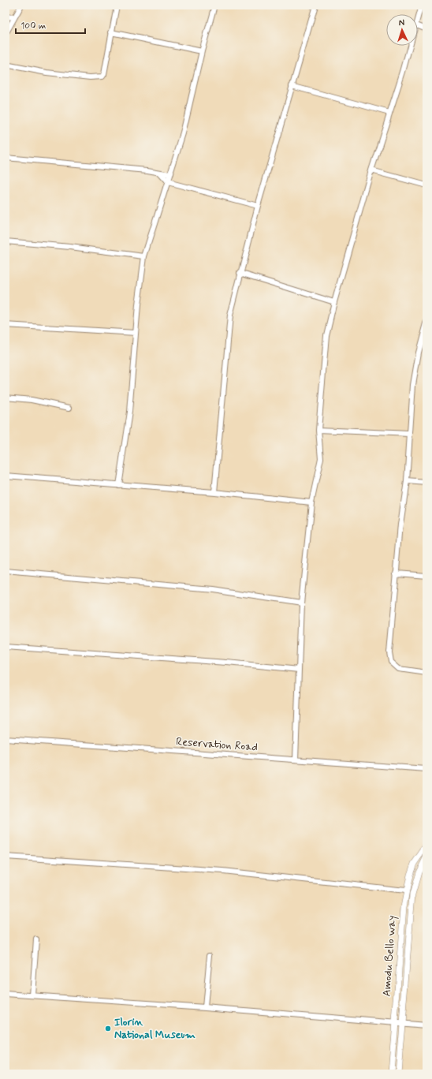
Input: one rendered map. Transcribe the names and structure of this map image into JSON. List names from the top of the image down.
{
  "streets": {
    "main road": ["Amodu Bello way"],
    "street": ["Reservation Road"]
  },
  "places": ["Ilorin National Museum"],
  "scale_bar": "100 m",
  "north": "top"
}
